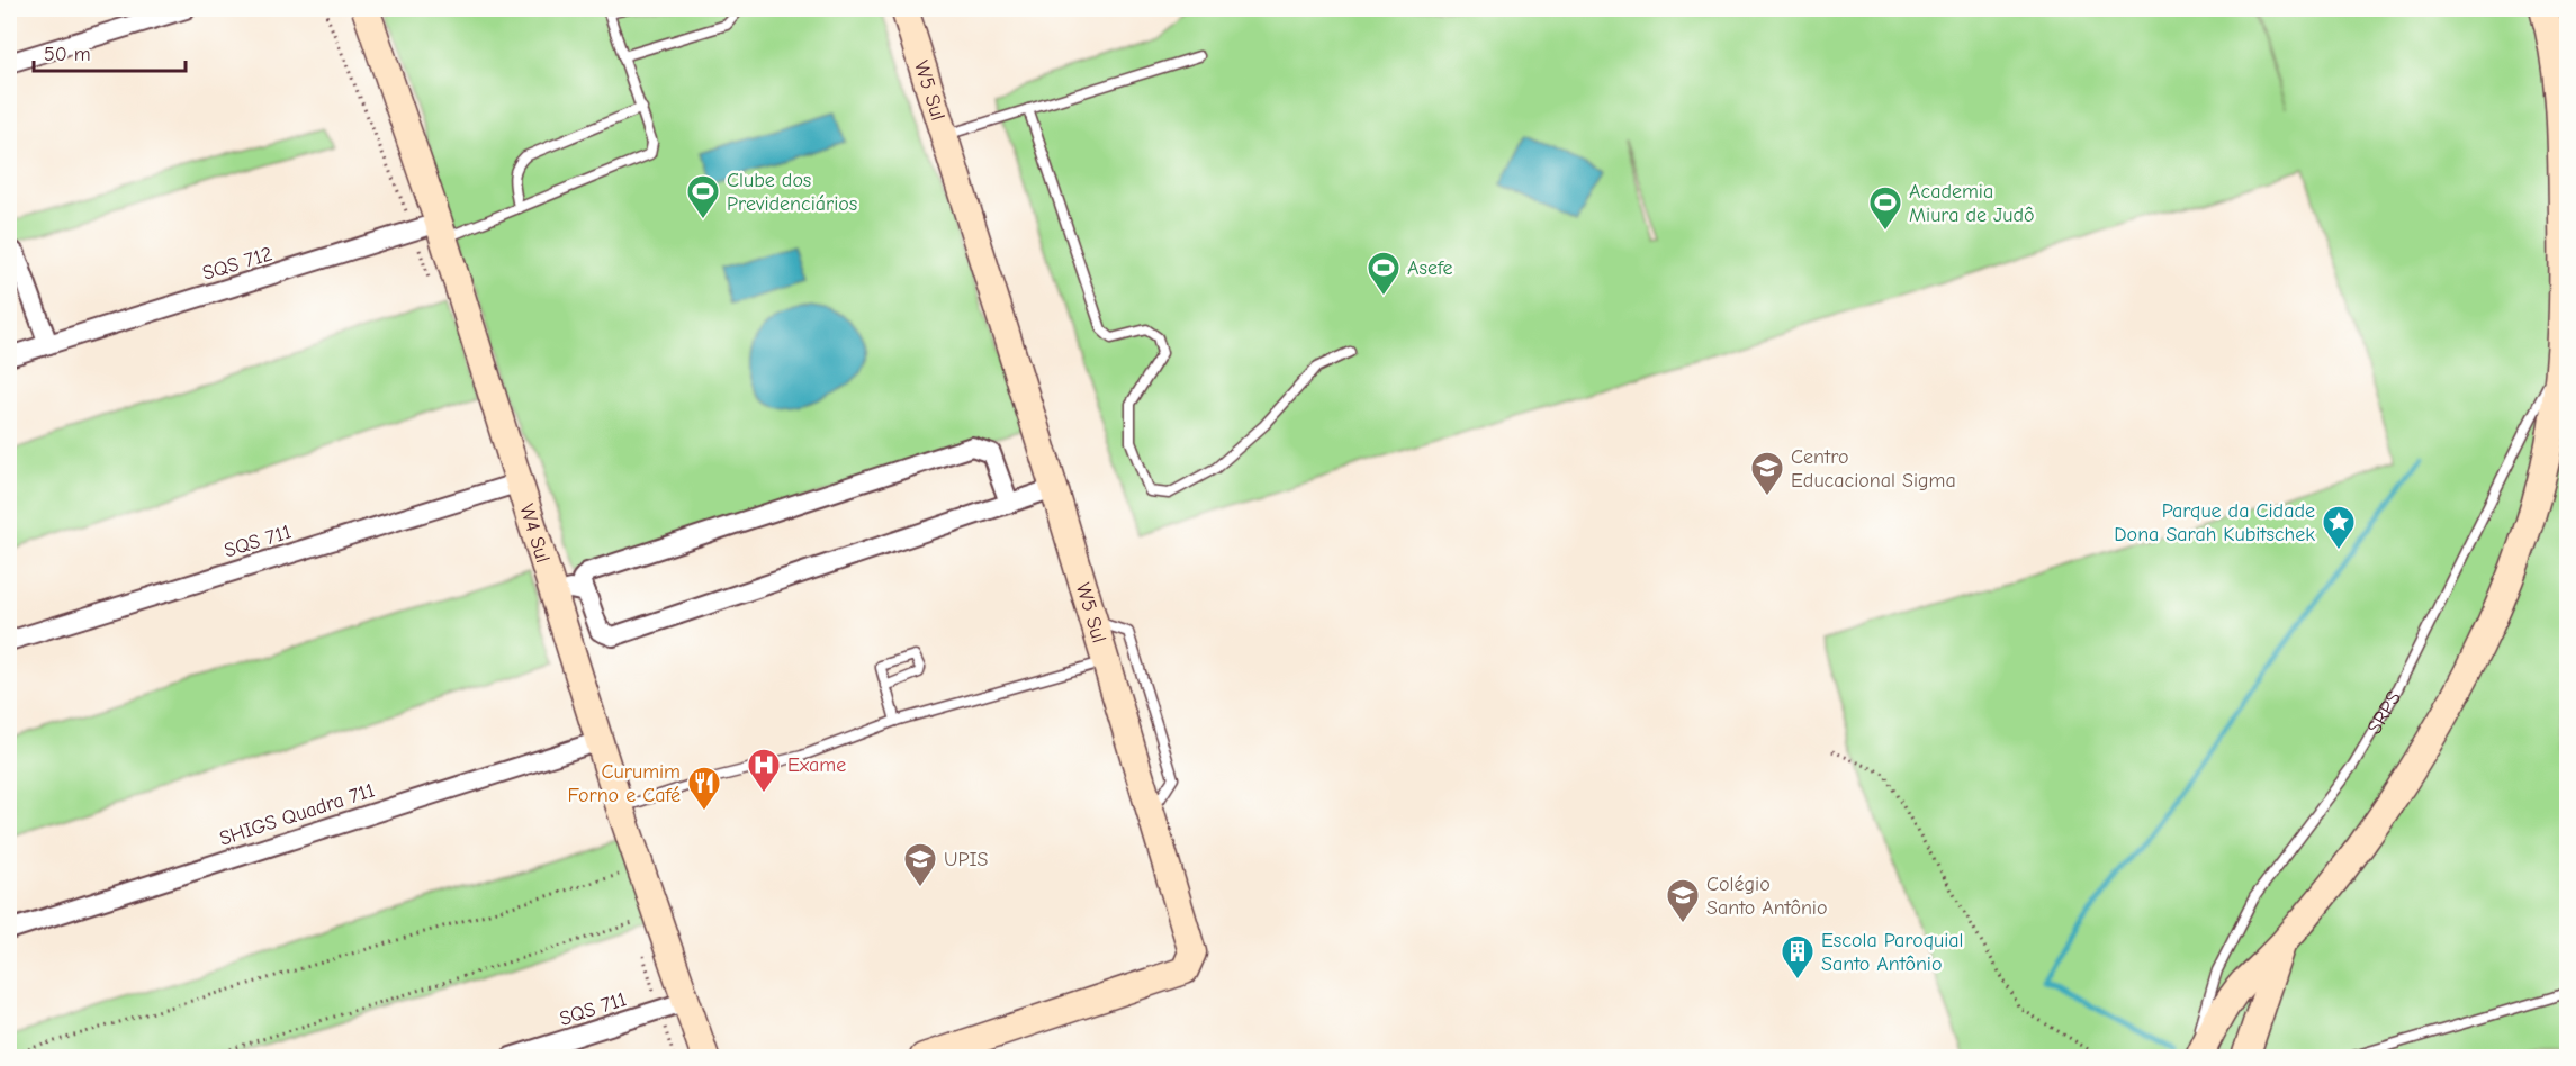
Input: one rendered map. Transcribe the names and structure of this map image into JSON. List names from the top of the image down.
{
  "streets": {
    "main road": ["W5 Sul", "W4 Sul", "SRPS"],
    "street": ["SQS 712", "SQS 711", "SHIGS Quadra 711"]
  },
  "crossings": [
    ["SQS 712", "W4 Sul"],
    ["W4 Sul", "SQS 711"],
    ["W4 Sul", "SHIGS Quadra 711"]
  ],
  "places": {
    "sports": ["Clube dos Previdenciários", "Academia Miura de Judô", "Asefe"],
    "school or university": ["Centro Educacional Sigma", "UPIS", "Colégio Santo Antônio"],
    "place": ["Parque da Cidade Dona Sarah Kubitschek"],
    "hospital": ["Exame"],
    "restaurant": ["Curumim Forno e Café"],
    "building": ["Escola Paroquial Santo Antônio"]
  },
  "scale_bar": "50 m"
}
